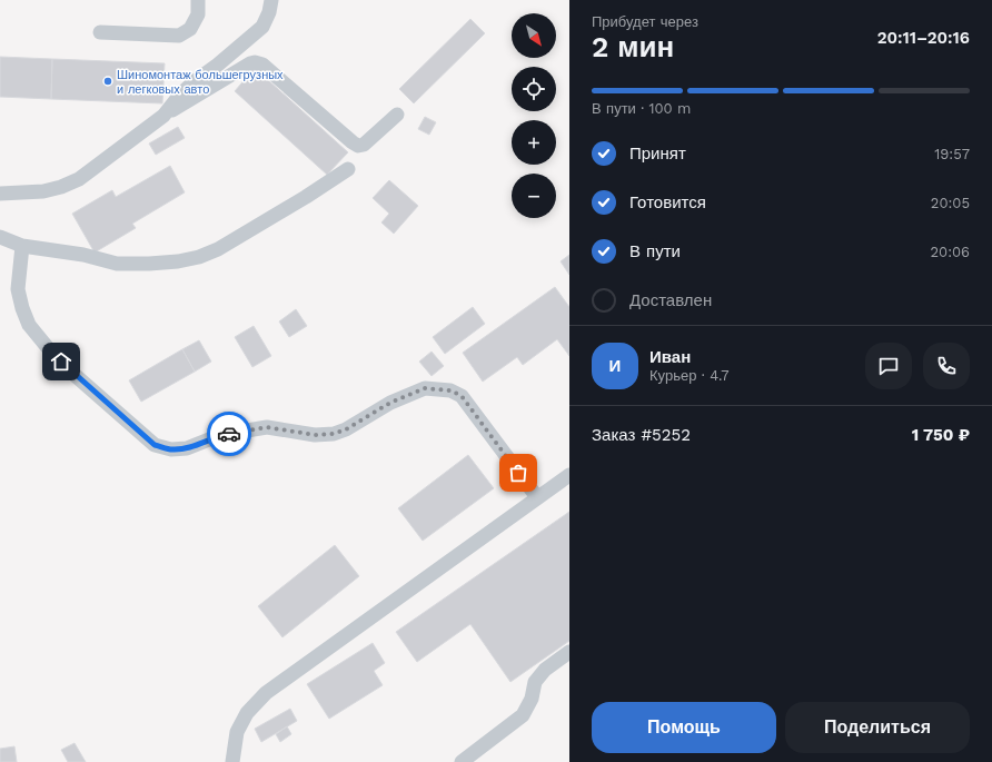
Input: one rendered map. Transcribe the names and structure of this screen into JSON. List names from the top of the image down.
{
  "places": ["Шиномонтаж большегрузных и легковых авто"],
  "north": "bottom right",
  "page": {
    "heading": ["2 мин", "Прибудет через", "20:11–20:16"],
    "panel": [
      "Иван",
      "Курьер · 4.7",
      "Заказ #5252",
      "1 750 ₽"
    ],
    "map_buttons": ["+", "−"],
    "bar": "В пути · 100 m",
    "list": [
      ["Принят", "19:57"],
      ["Готовится", "20:05"],
      ["В пути", "20:06"],
      "Доставлен"
    ],
    "round": "И",
    "buttons": ["Помощь", "Поделиться"]
  }
}
